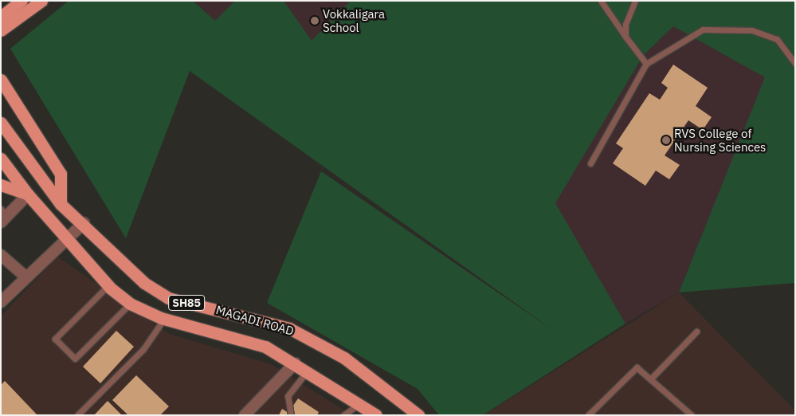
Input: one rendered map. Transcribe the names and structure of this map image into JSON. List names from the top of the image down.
{
  "streets": {
    "main road": ["SH85", "MAGADI ROAD"]
  },
  "places": ["Vokkaligara School", "RVS College of Nursing Sciences"]
}
